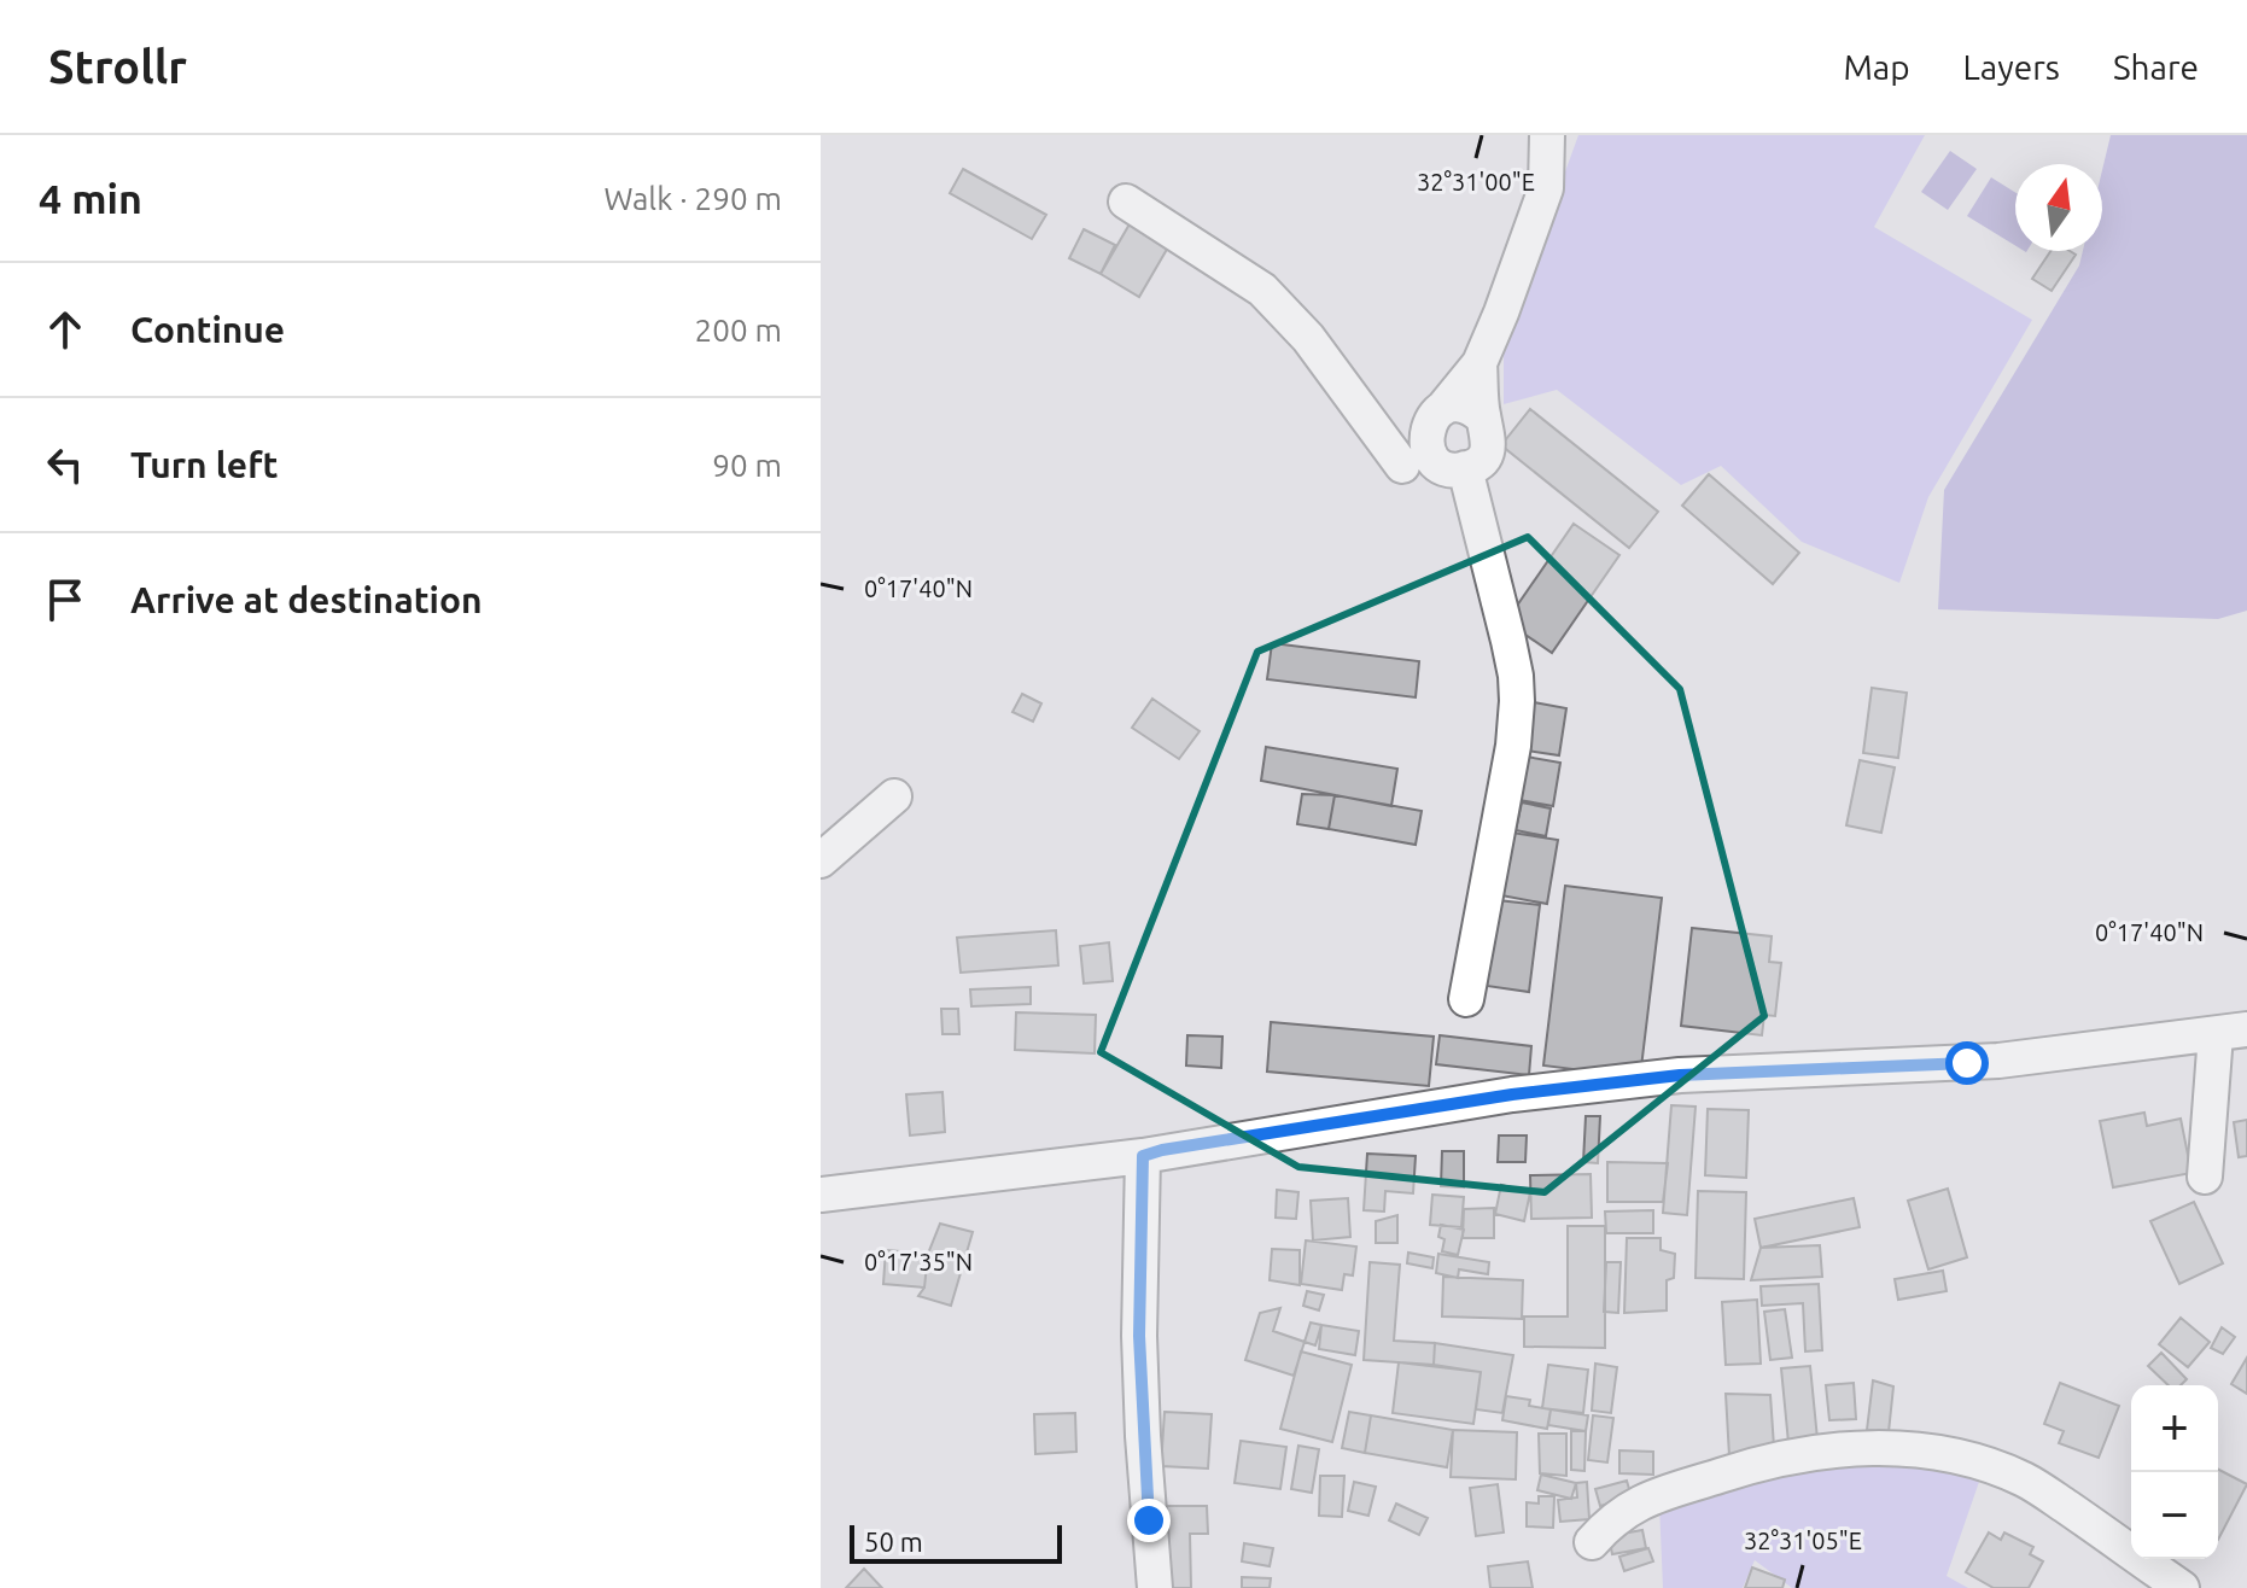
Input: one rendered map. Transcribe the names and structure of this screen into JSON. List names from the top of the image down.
{
  "scale_bar": "50 m",
  "north": "top",
  "page": {
    "header": "Strollr",
    "nav": ["Map", "Layers", "Share"],
    "heading": ["4 min", "Walk · 290 m"],
    "list": [
      ["Continue", "200 m"],
      ["Turn left", "90 m"],
      "Arrive at destination"
    ],
    "map_buttons": ["+", "−"],
    "scale": "50 m"
  },
  "coordinates": [
    "32°31'00\"E",
    "0°17'40\"N",
    "0°17'35\"N",
    "32°31'05\"E"
  ]
}
